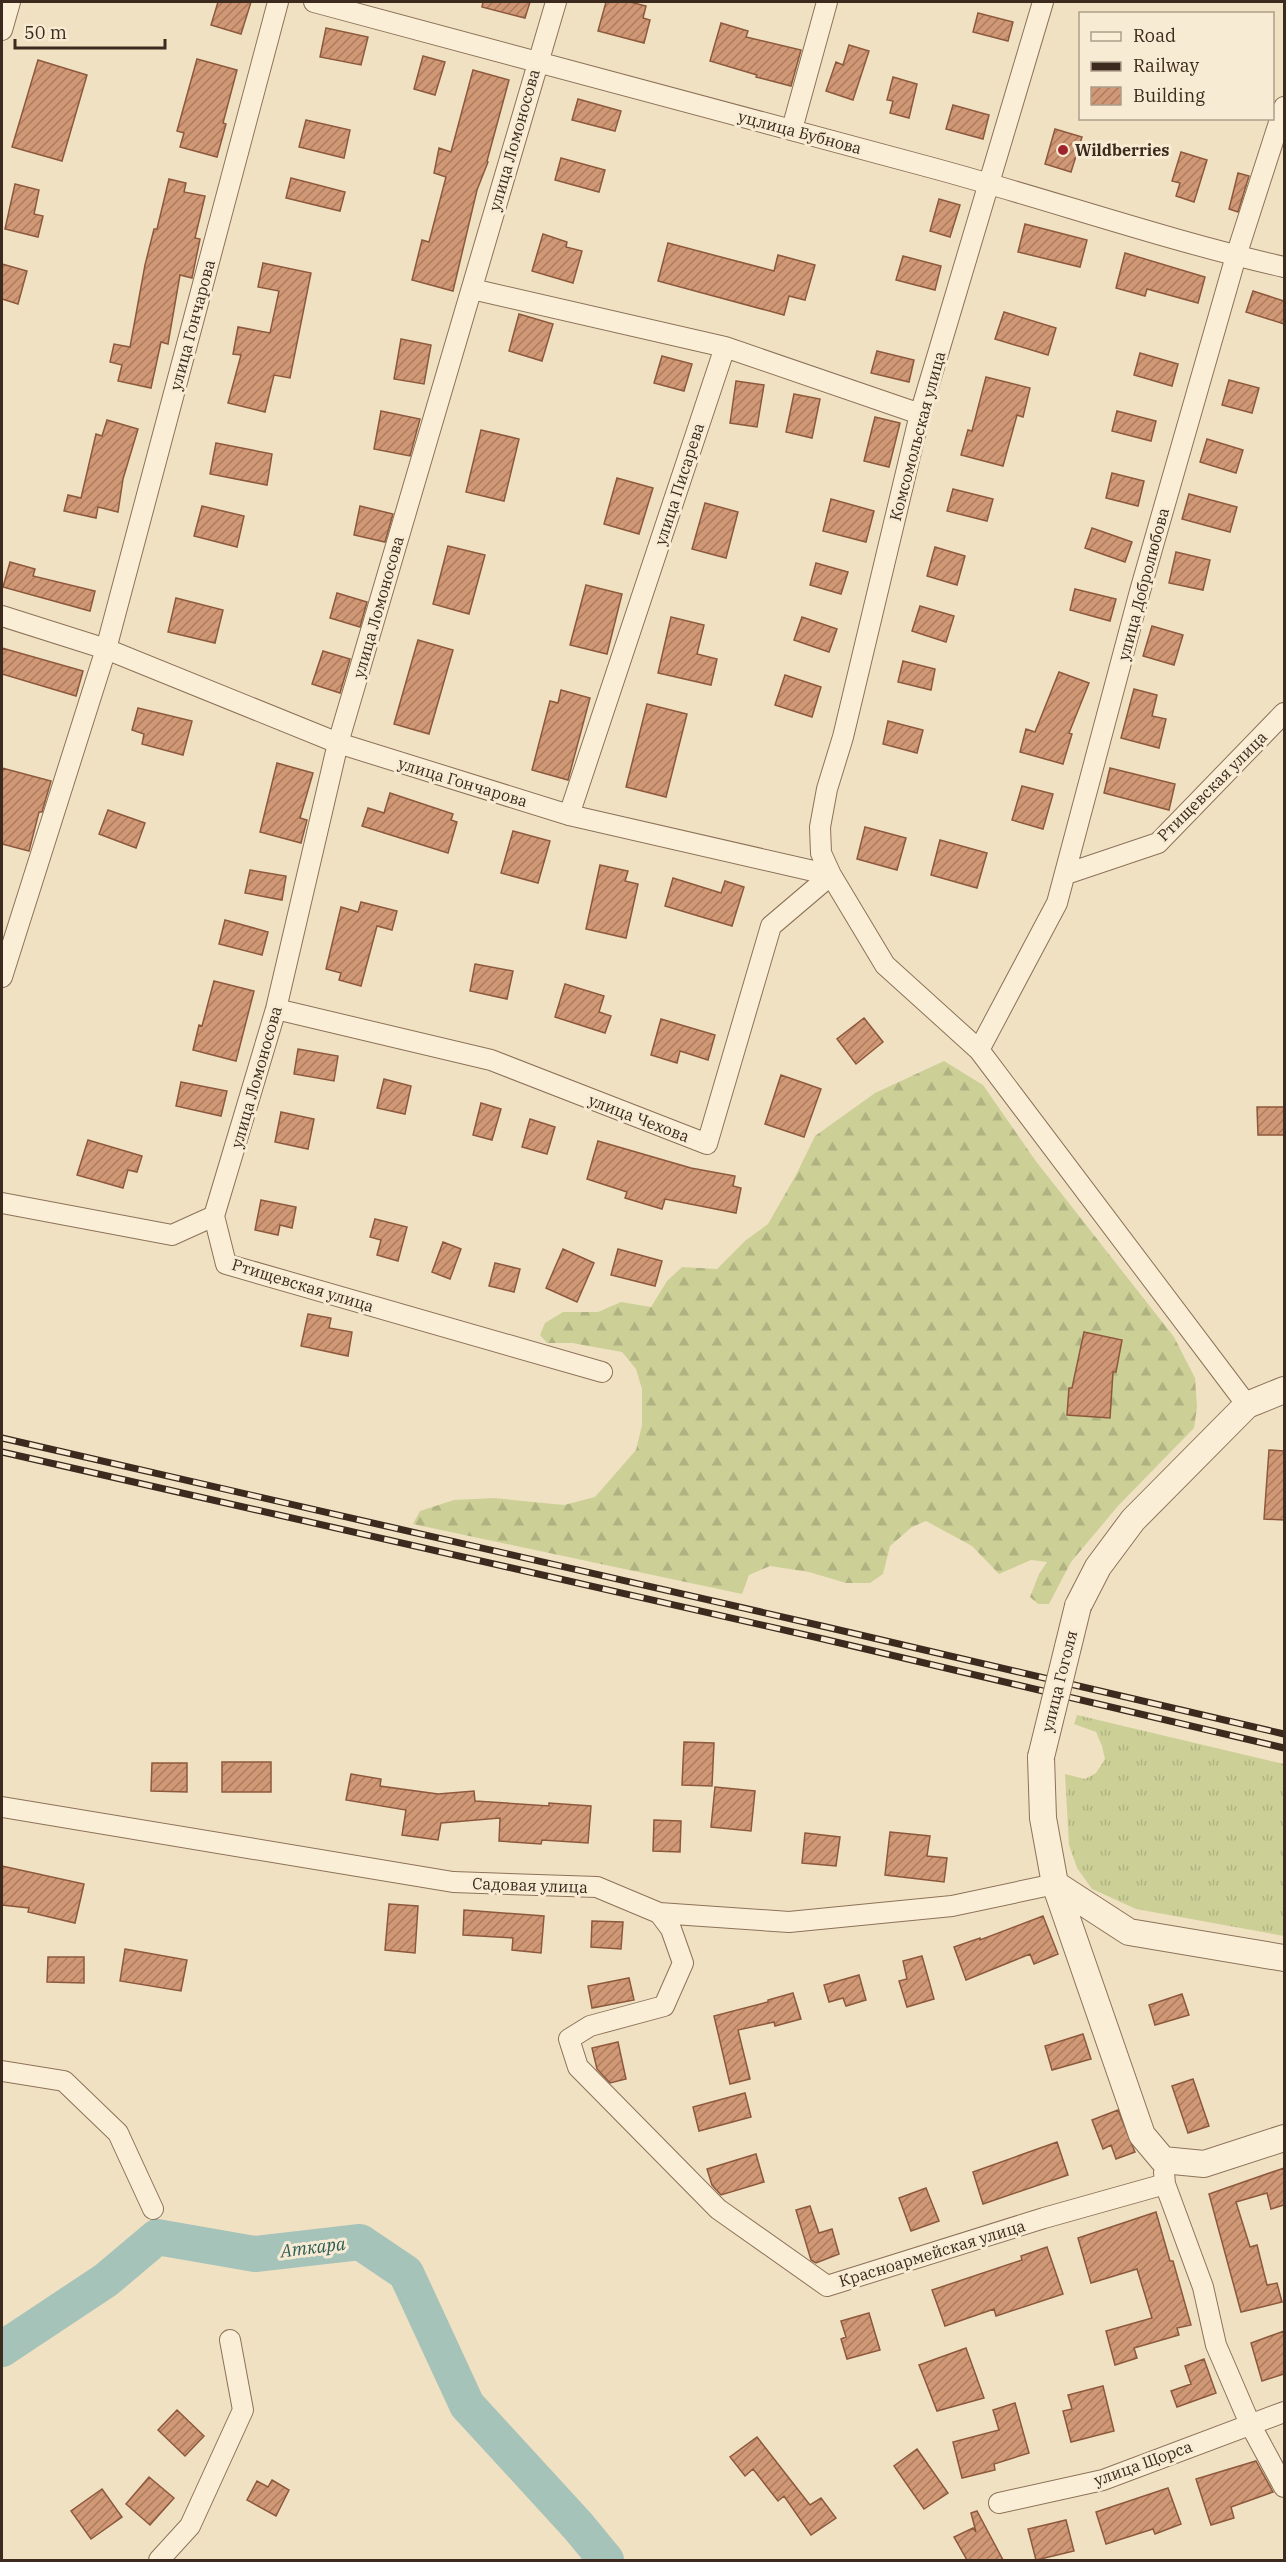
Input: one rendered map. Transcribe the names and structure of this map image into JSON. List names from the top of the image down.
{
  "streets": {
    "street": [
      "уцлица Бубнова",
      "улица Ломоносова",
      "улица Гончарова",
      "Комсомольская улица",
      "улица Писарева",
      "улица Добролюбова",
      "Ртищевская улица",
      "улица Чехова",
      "улица Гоголя",
      "Садовая улица",
      "Красноармейская улица",
      "улица Щорса"
    ]
  },
  "crossings": [
    ["уцлица Бубнова", "улица Ломоносова"],
    ["уцлица Бубнова", "Комсомольская улица"],
    ["уцлица Бубнова", "улица Добролюбова"],
    ["улица Ломоносова", "улица Гончарова"],
    ["улица Ломоносова", "Ртищевская улица"],
    ["улица Ломоносова", "улица Чехова"],
    ["улица Гончарова", "Комсомольская улица"],
    ["улица Гончарова", "улица Писарева"],
    ["улица Гончарова", "улица Чехова"],
    ["Комсомольская улица", "улица Добролюбова"],
    ["Комсомольская улица", "улица Чехова"],
    ["Комсомольская улица", "улица Гоголя"],
    ["улица Добролюбова", "Ртищевская улица"],
    ["улица Гоголя", "Садовая улица"],
    ["улица Гоголя", "Красноармейская улица"],
    ["Садовая улица", "Красноармейская улица"]
  ],
  "water": ["Аткара"],
  "places": ["Wildberries"],
  "legend": ["Road", "Railway", "Building"],
  "scale_bar": "50 m"
}
